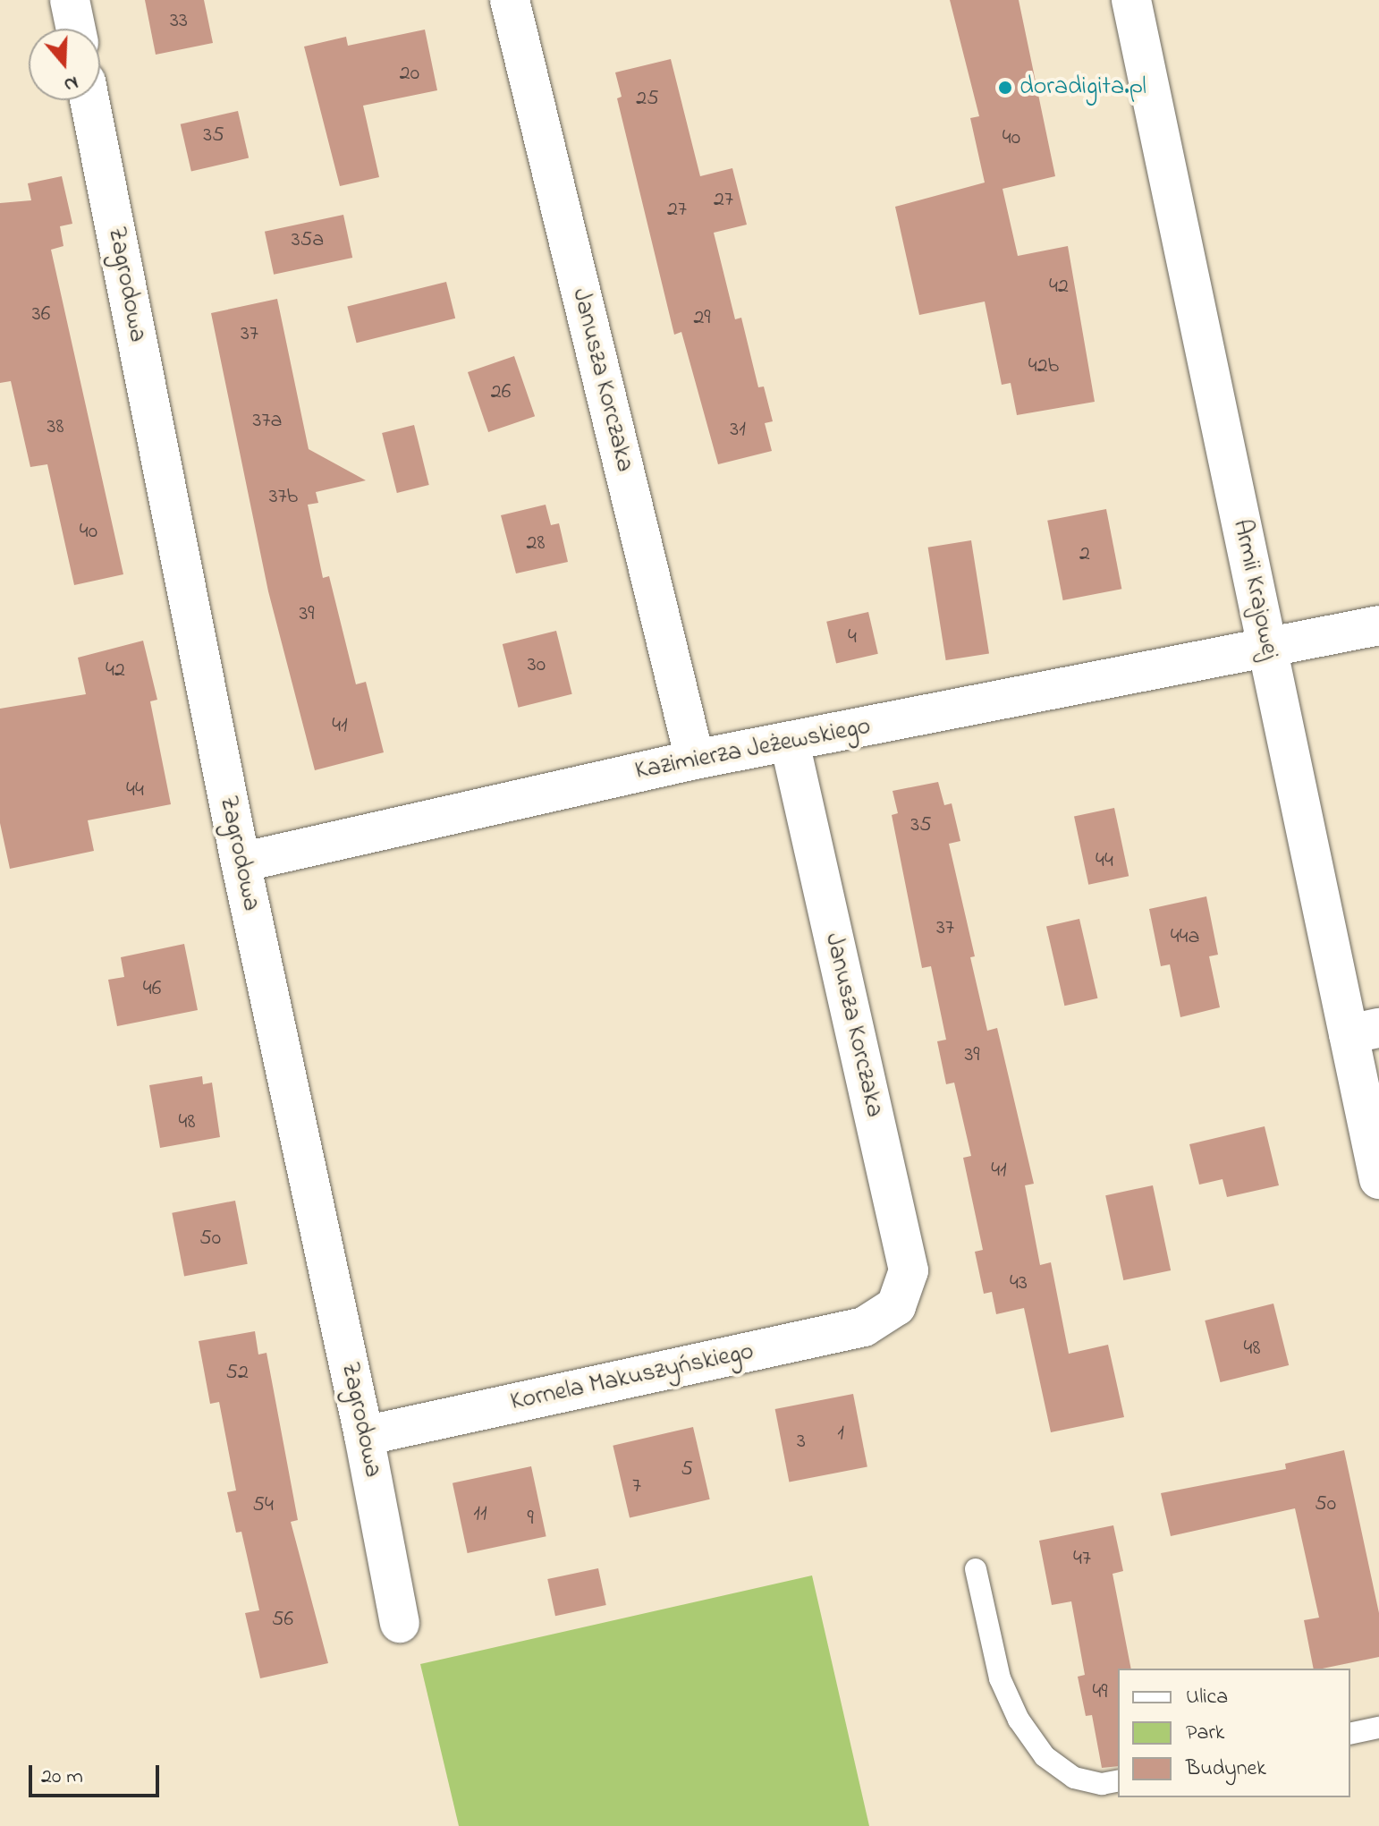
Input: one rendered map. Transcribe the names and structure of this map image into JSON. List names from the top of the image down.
{
  "streets": {
    "street": [
      "Zagrodowa",
      "Janusza Korczaka",
      "Armii Krajowej",
      "Kazimierza Jeżewskiego",
      "Kornela Makuszyńskiego"
    ]
  },
  "crossings": [
    ["Zagrodowa", "Kazimierza Jeżewskiego"],
    ["Zagrodowa", "Kornela Makuszyńskiego"],
    ["Janusza Korczaka", "Kazimierza Jeżewskiego"],
    ["Janusza Korczaka", "Kornela Makuszyńskiego"],
    ["Armii Krajowej", "Kazimierza Jeżewskiego"]
  ],
  "places": ["doradigita.pl"],
  "house_numbers": [
    "33",
    "20",
    "25",
    "35",
    "40",
    "27",
    "27",
    "35a",
    "42",
    "36",
    "29",
    "37",
    "42b",
    "26",
    "37a",
    "38",
    "31",
    "37b",
    "40",
    "28",
    "2",
    "39",
    "4",
    "30",
    "42",
    "41",
    "44",
    "35",
    "44",
    "37",
    "44a",
    "46",
    "39",
    "48",
    "41",
    "50",
    "43",
    "48",
    "52",
    "1",
    "3",
    "5",
    "7",
    "50",
    "54",
    "11",
    "9",
    "47",
    "56",
    "49"
  ],
  "legend": ["Ulica", "Park", "Budynek"],
  "scale_bar": "20 m",
  "north": "bottom"
}
